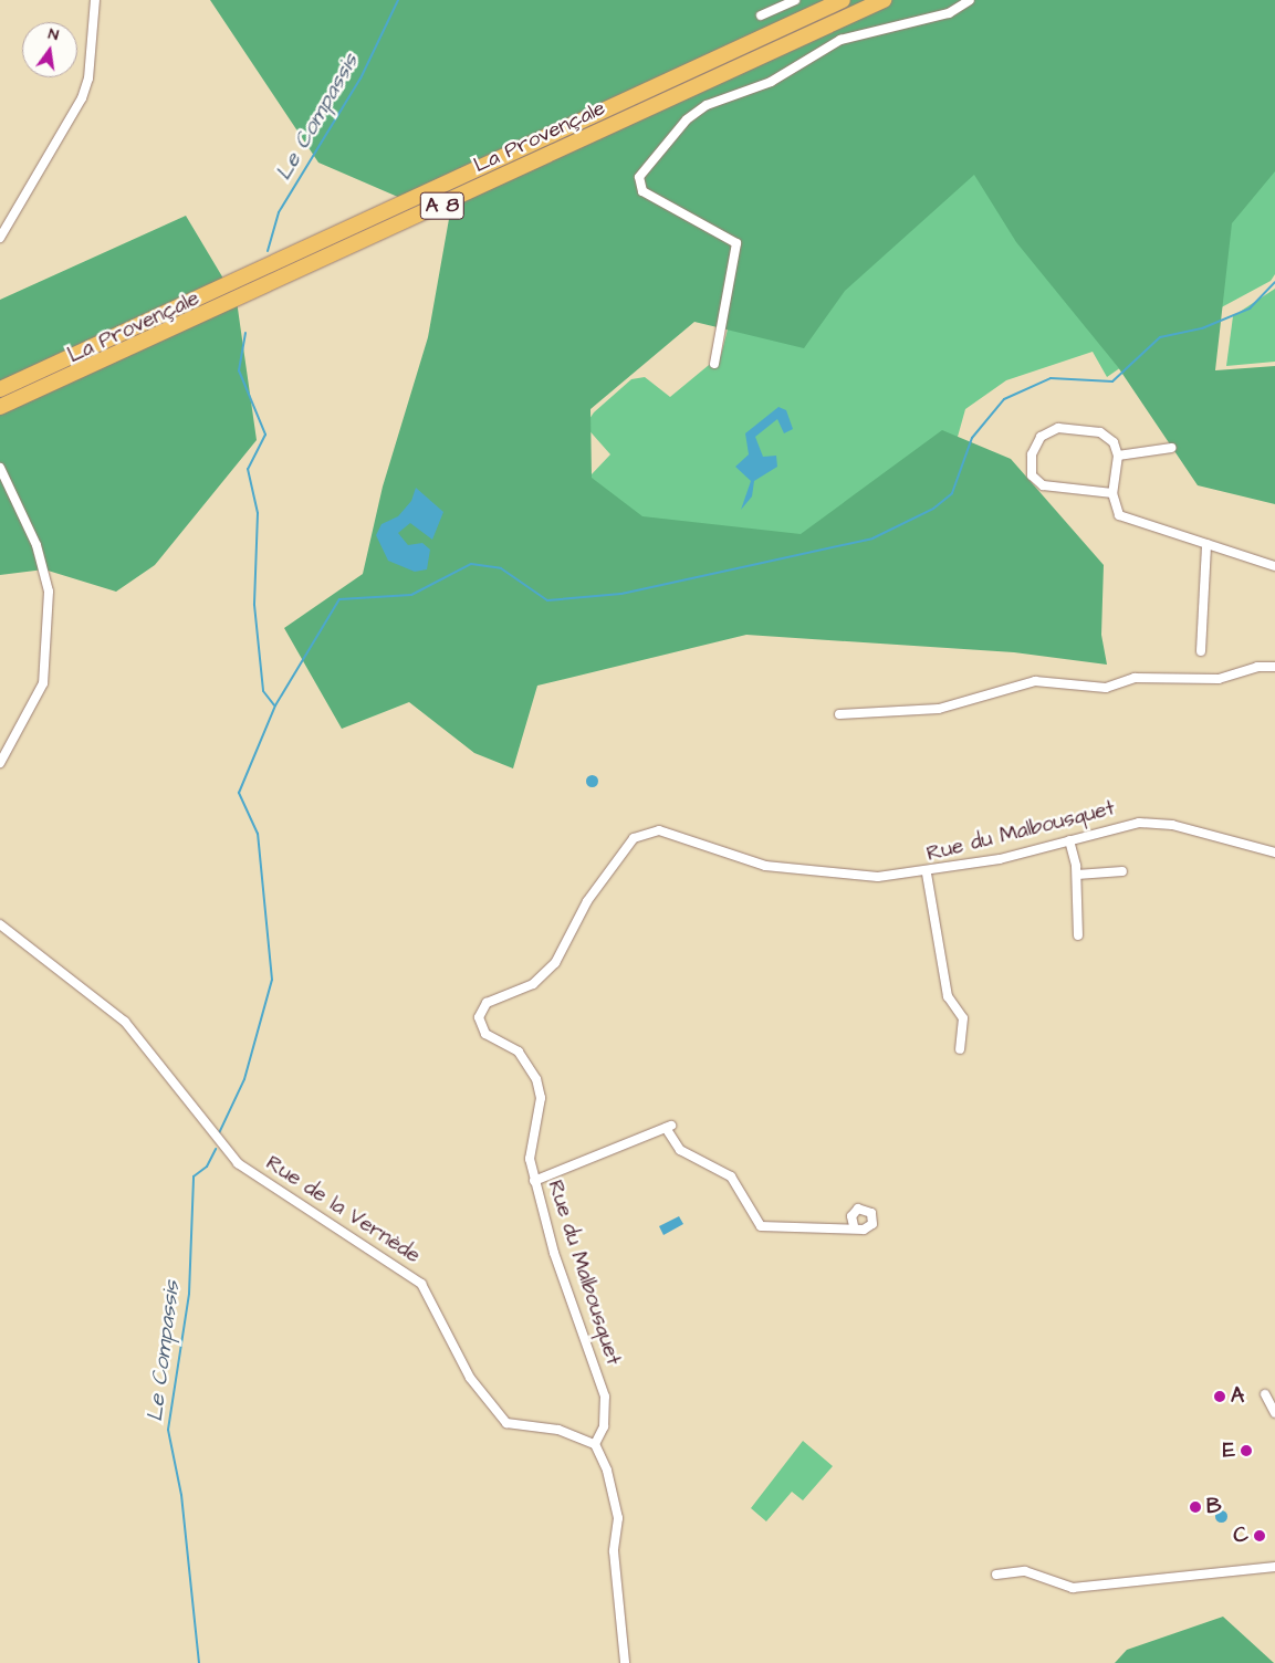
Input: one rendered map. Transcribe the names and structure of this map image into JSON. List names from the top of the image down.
{
  "streets": {
    "highway": ["La Provençale", "A 8"],
    "street": ["Rue du Malbousquet", "Rue de la Vernède"]
  },
  "crossings": [
    ["Rue du Malbousquet", "Rue de la Vernède"]
  ],
  "water": ["Le Compassis"],
  "places": [
    "A",
    "E",
    "B",
    "C"
  ],
  "north": "top"
}
